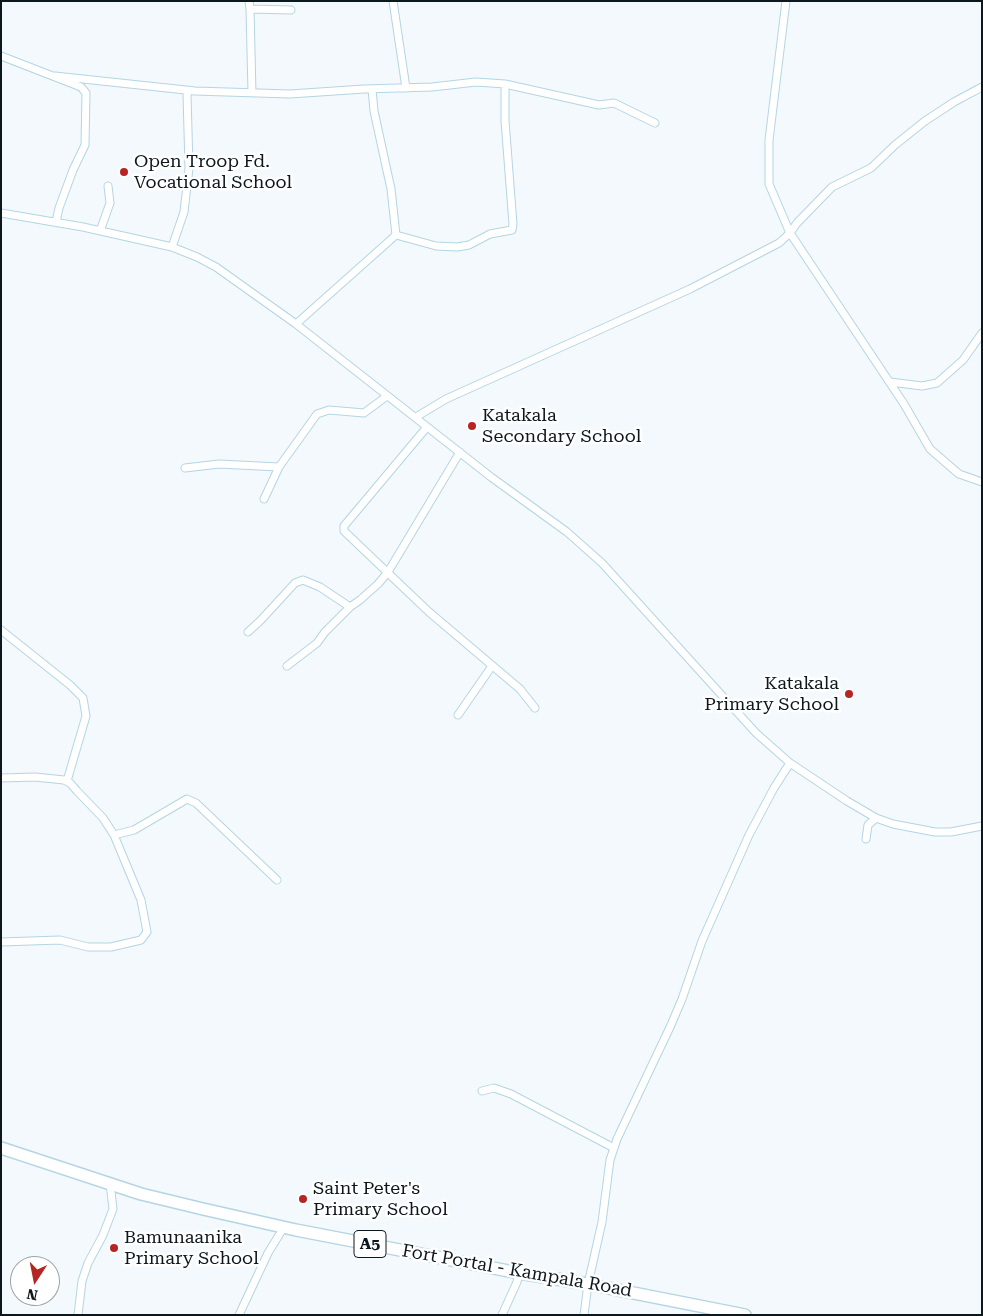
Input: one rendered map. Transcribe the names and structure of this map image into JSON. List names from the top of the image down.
{
  "streets": {
    "main road": ["A5", "Fort Portal - Kampala Road"]
  },
  "places": [
    "Open Troop Fd. Vocational School",
    "Katakala Secondary School",
    "Katakala Primary School",
    "Saint Peter's Primary School",
    "Bamunaanika Primary School"
  ],
  "north": "bottom"
}
